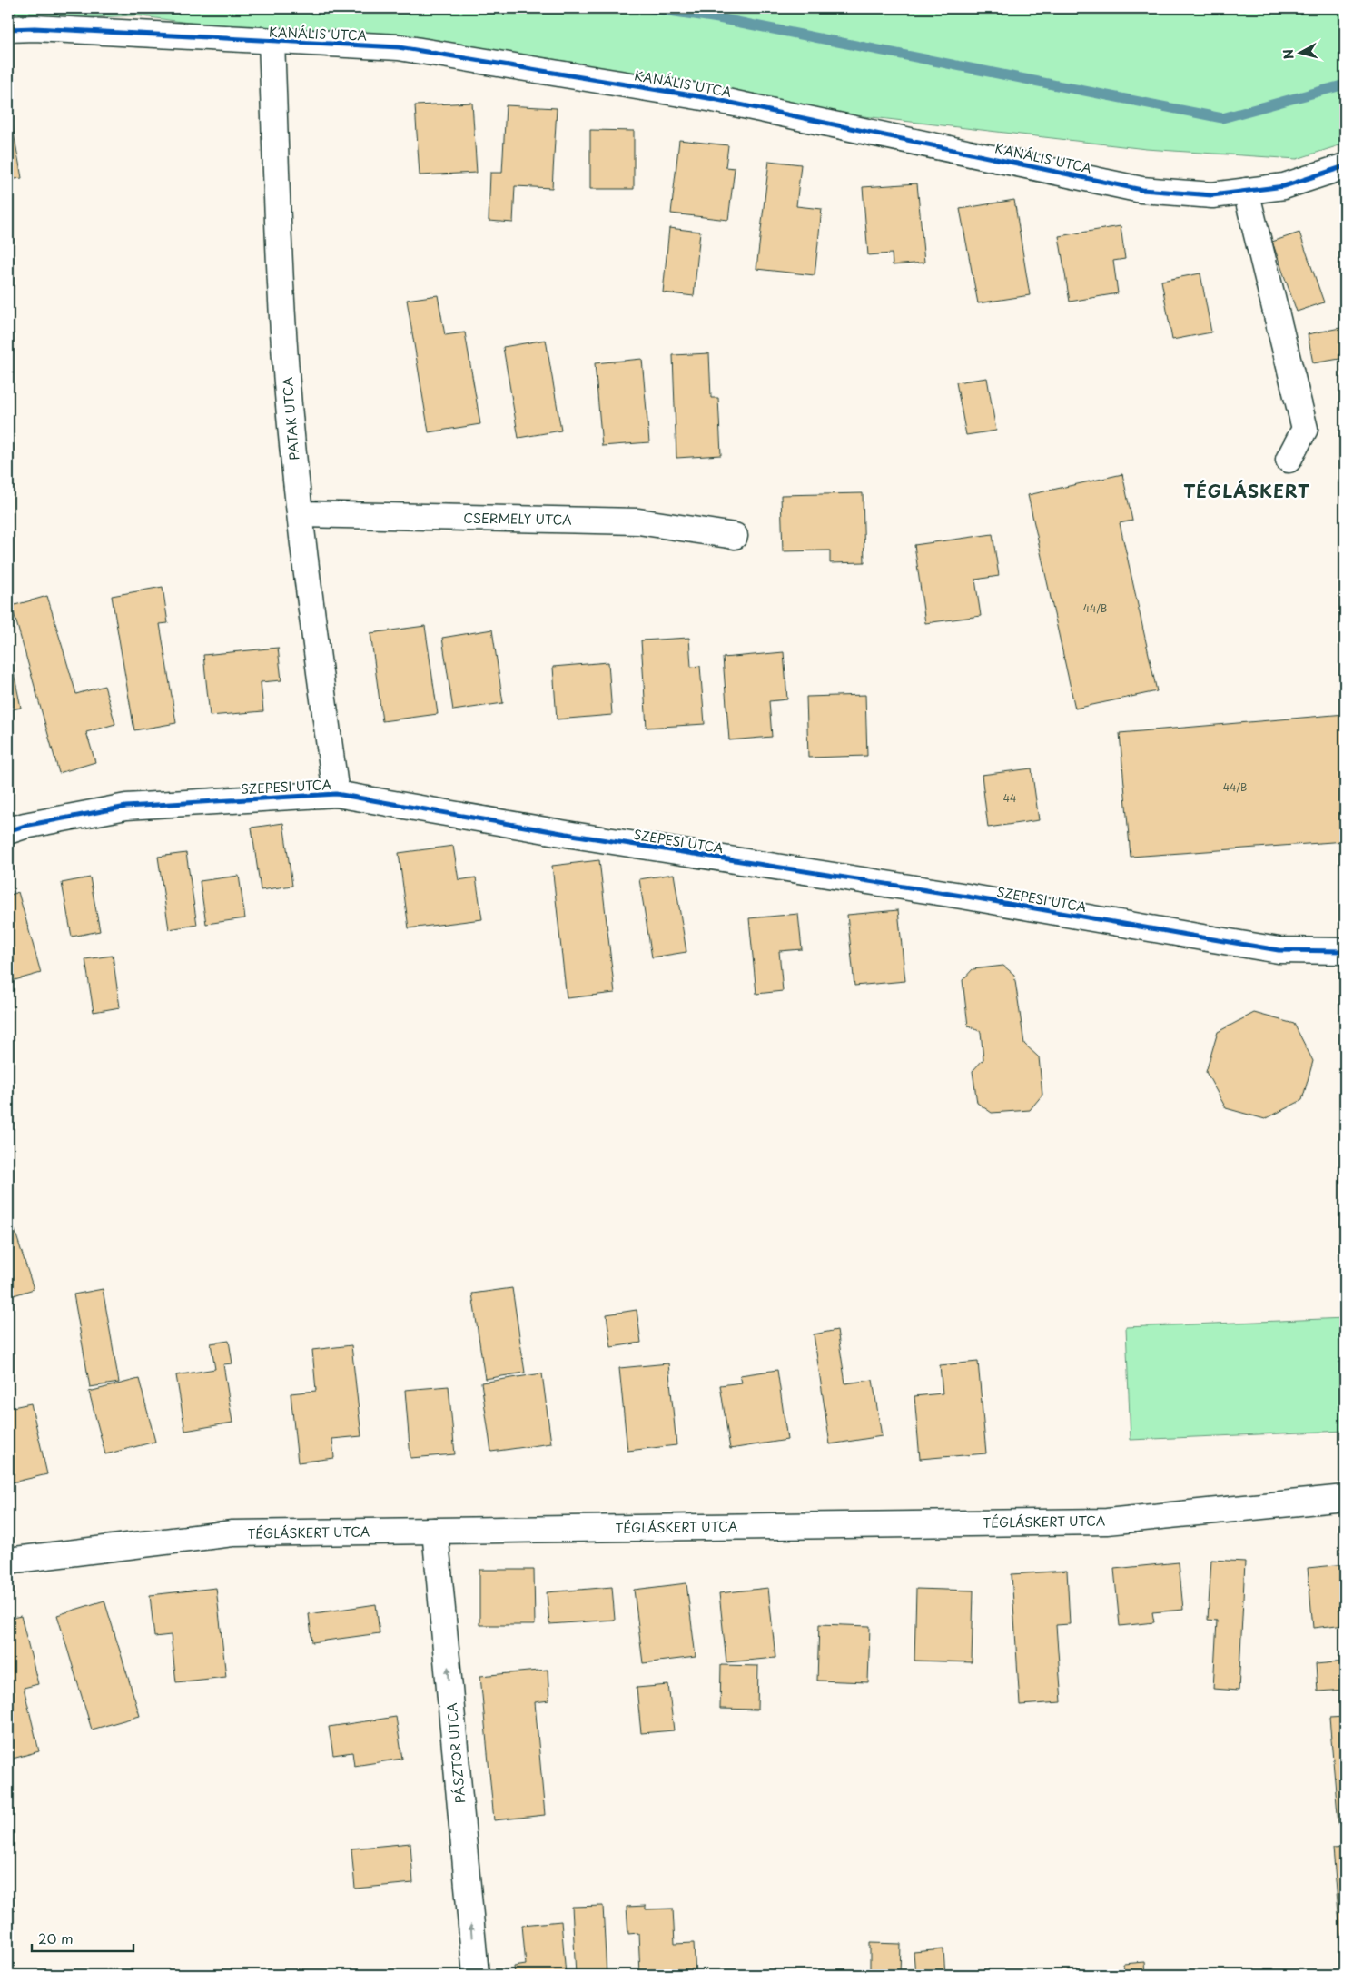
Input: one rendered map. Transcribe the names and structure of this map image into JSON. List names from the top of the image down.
{
  "streets": {
    "street": [
      "KANÁLIS UTCA",
      "PATAK UTCA",
      "CSERMELY UTCA",
      "SZEPESI UTCA",
      "TÉGLÁSKERT UTCA",
      "PÁSZTOR UTCA"
    ]
  },
  "crossings": [
    ["KANÁLIS UTCA", "PATAK UTCA"],
    ["PATAK UTCA", "CSERMELY UTCA"],
    ["PATAK UTCA", "SZEPESI UTCA"],
    ["TÉGLÁSKERT UTCA", "PÁSZTOR UTCA"]
  ],
  "one_way": ["PÁSZTOR UTCA"],
  "districts": ["TÉGLÁSKERT"],
  "house_numbers": ["44/B", "44/B", "44"],
  "scale_bar": "20 m",
  "north": "left"
}
